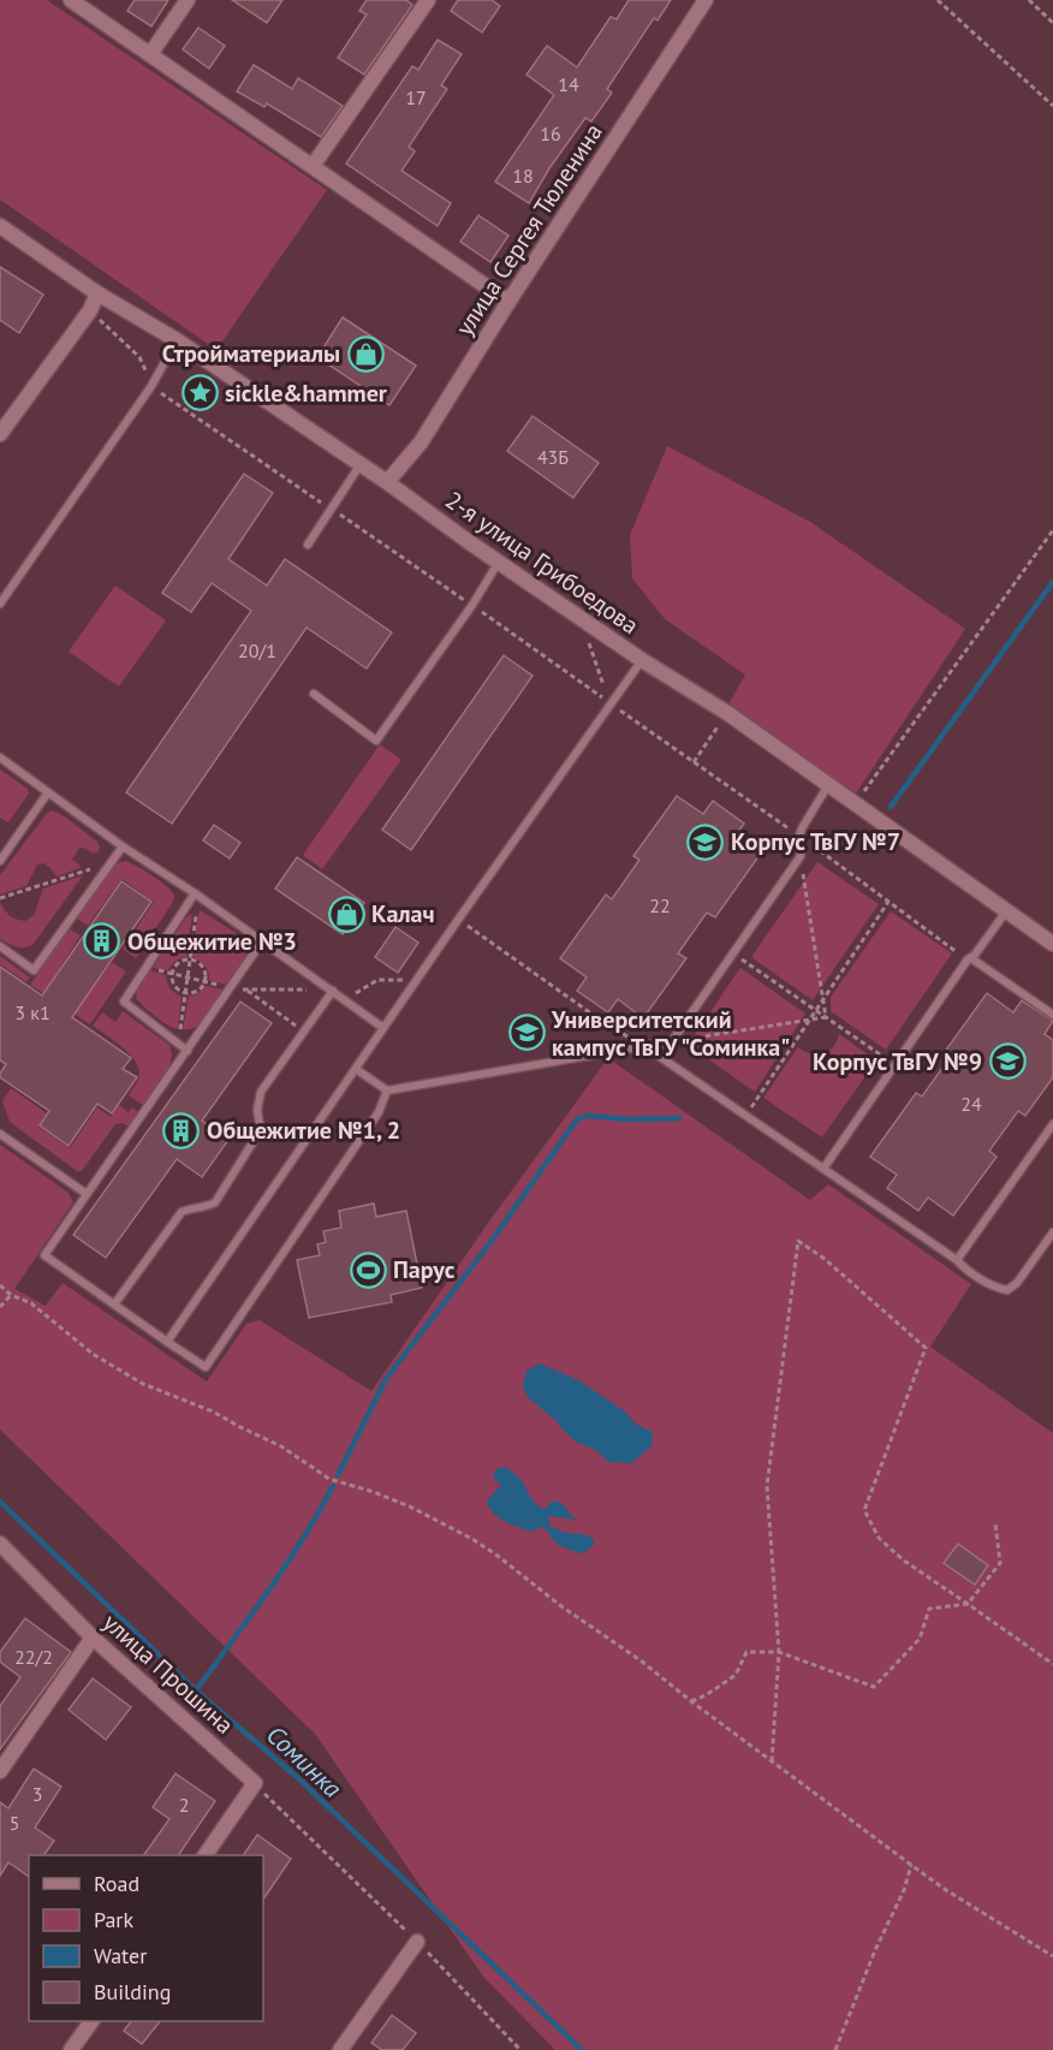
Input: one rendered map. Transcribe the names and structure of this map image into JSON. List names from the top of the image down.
{
  "streets": {
    "street": ["улица Сергея Тюленина", "2-я улица Грибоедова", "улица Прошина"]
  },
  "crossings": [
    ["улица Сергея Тюленина", "2-я улица Грибоедова"]
  ],
  "water": ["Соминка"],
  "places": {
    "shop": ["Стройматериалы", "Калач"],
    "place": ["sickle&hammer"],
    "school or university": ["Корпус ТвГУ №7", "Университетский кампус ТвГУ \"Соминка\"", "Корпус ТвГУ №9"],
    "building": ["Общежитие №3", "Общежитие №1, 2"],
    "sports": ["Парус"]
  },
  "house_numbers": [
    "14",
    "17",
    "16",
    "18",
    "43Б",
    "20/1",
    "22",
    "3 к1",
    "24",
    "22/2",
    "3",
    "2",
    "5"
  ],
  "legend": [
    "Road",
    "Park",
    "Water",
    "Building"
  ]
}
